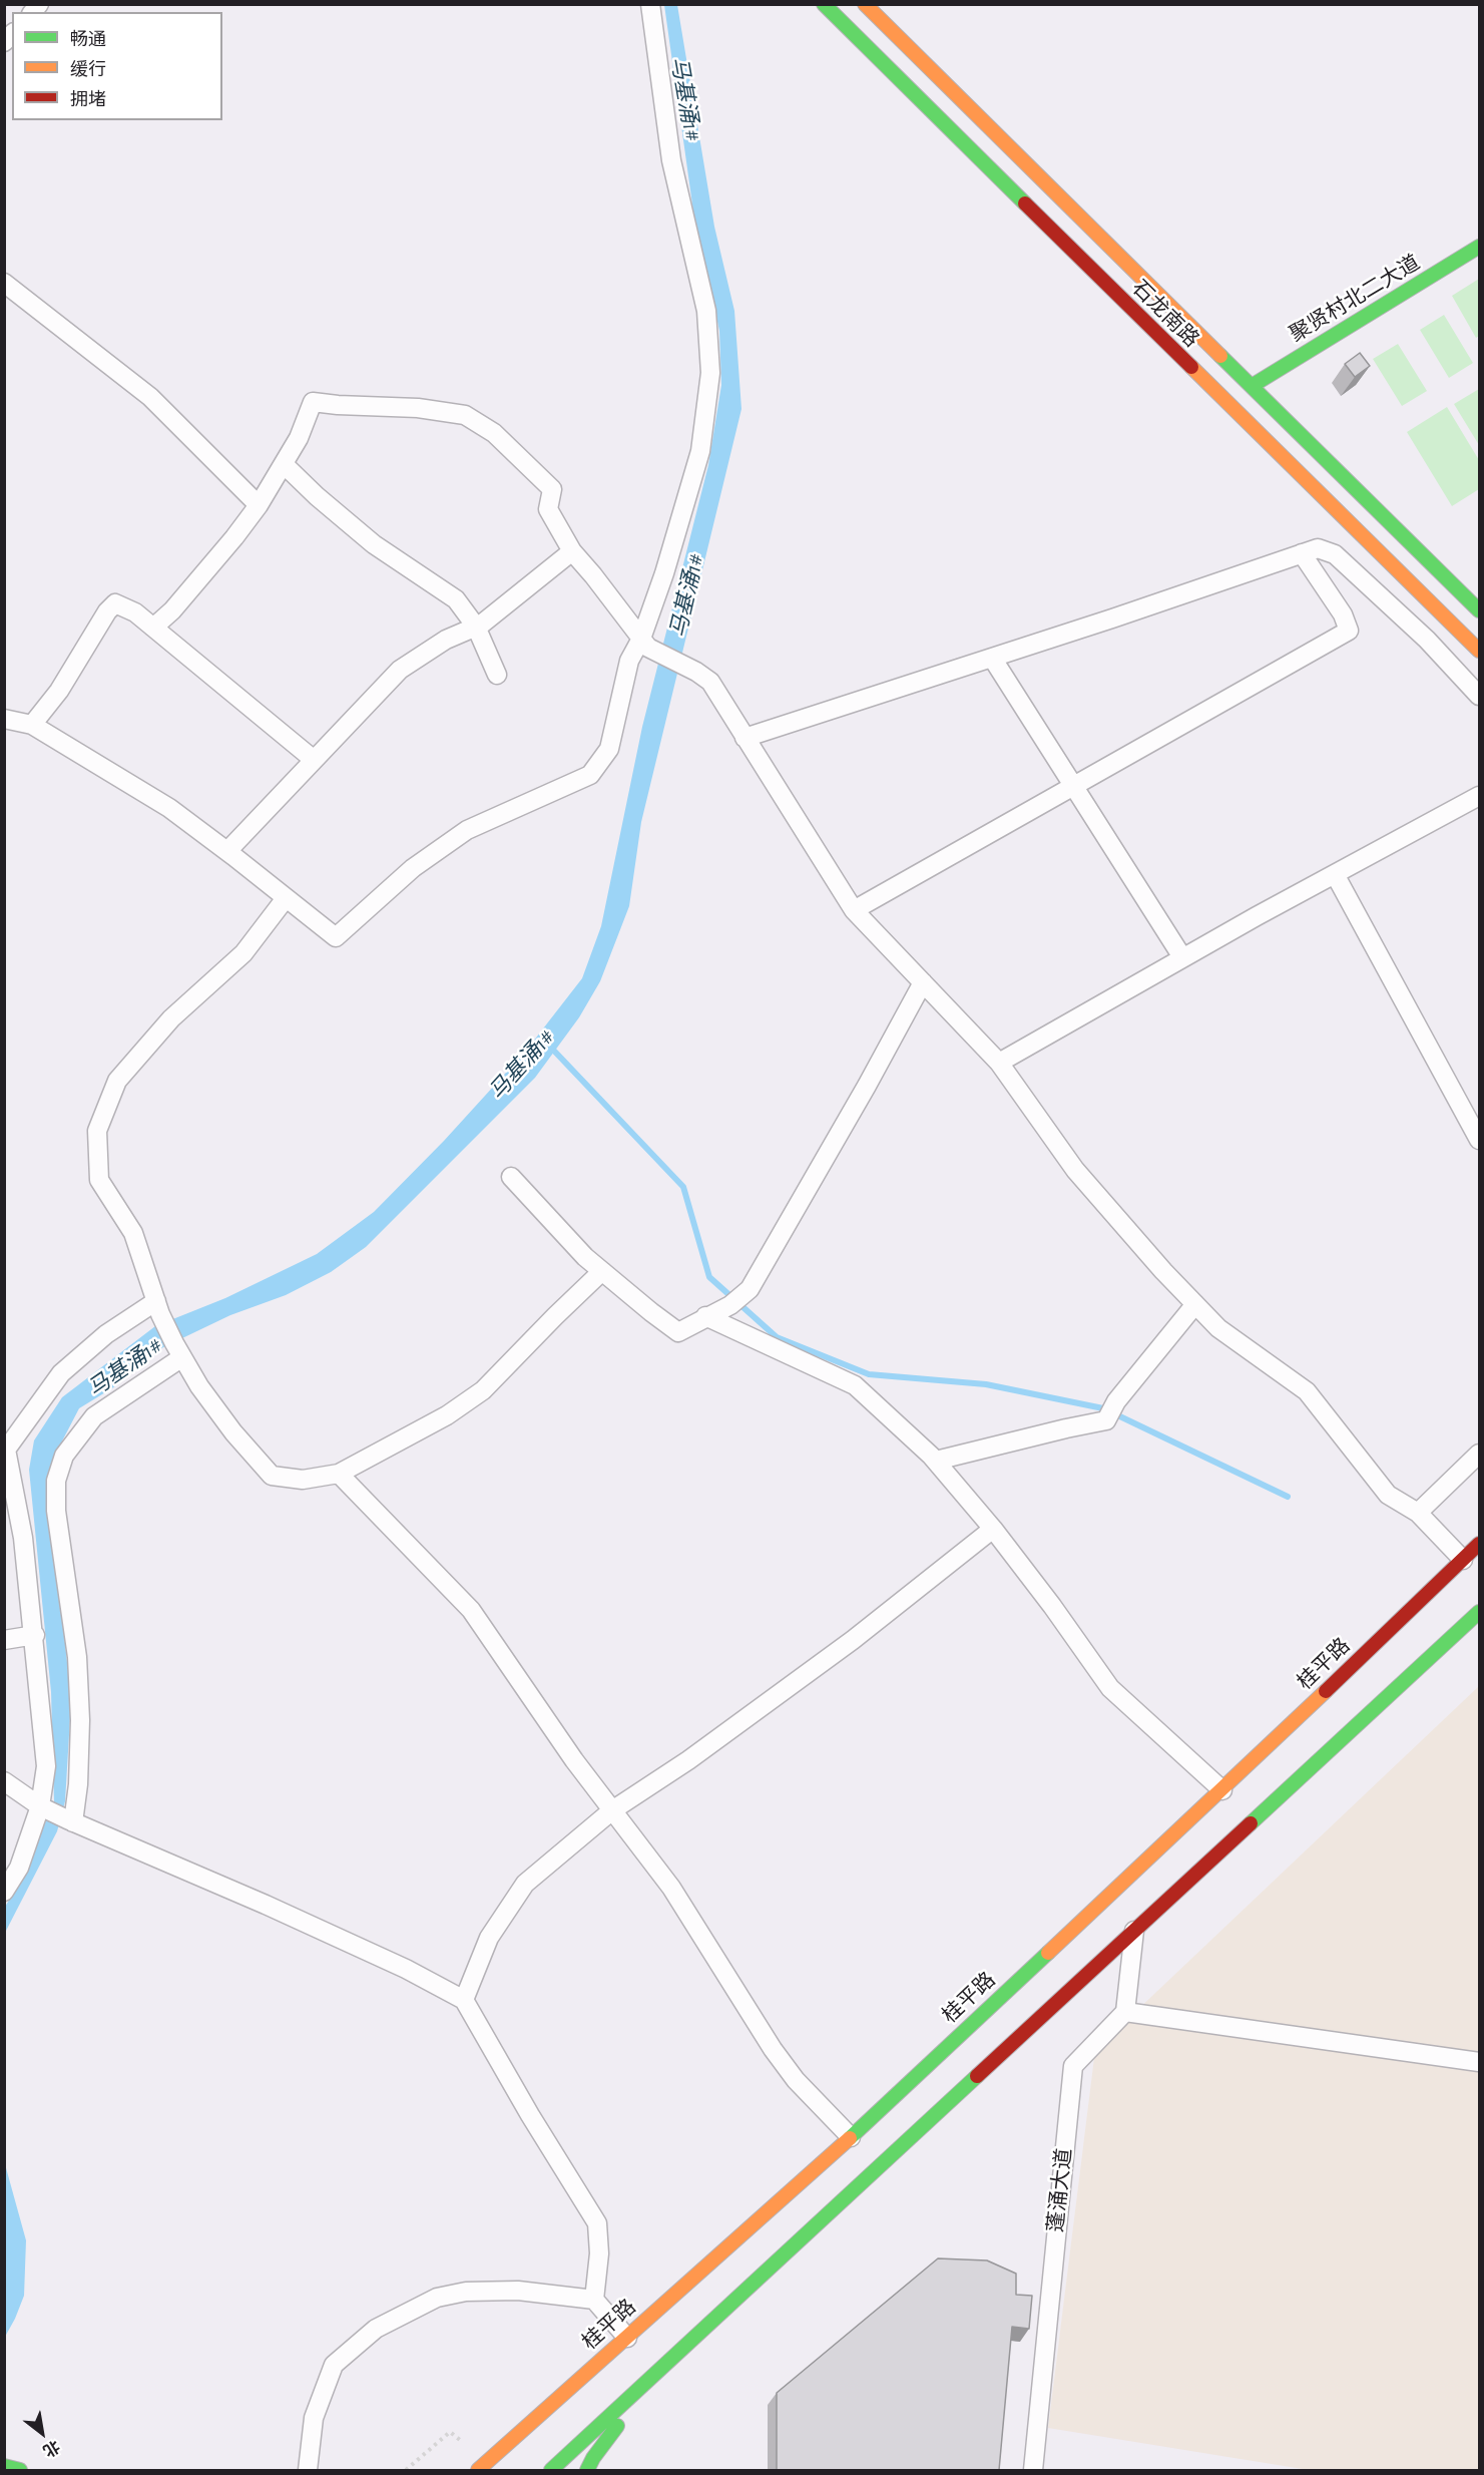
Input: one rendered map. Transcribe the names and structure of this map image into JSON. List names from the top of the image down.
{
  "streets": {
    "main road": ["聚贤村北二大道", "石龙南路", "桂平路"],
    "street": ["蓬涌大道"]
  },
  "crossings": [
    ["聚贤村北二大道", "石龙南路"]
  ],
  "water": ["马基涌1#"],
  "legend": ["畅通", "缓行", "拥堵"],
  "north": "bottom right"
}
